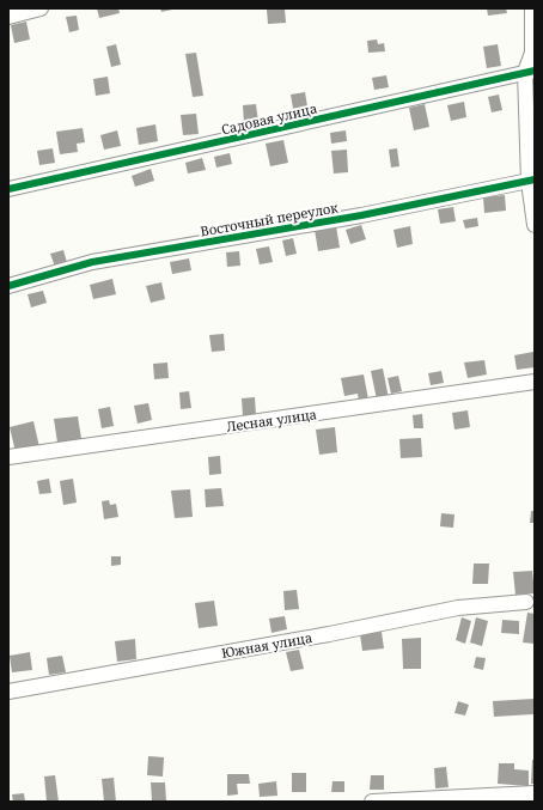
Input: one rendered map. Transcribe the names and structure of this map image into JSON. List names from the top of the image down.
{
  "streets": {
    "street": [
      "Садовая улица",
      "Восточный переулок",
      "Лесная улица",
      "Южная улица"
    ]
  }
}
